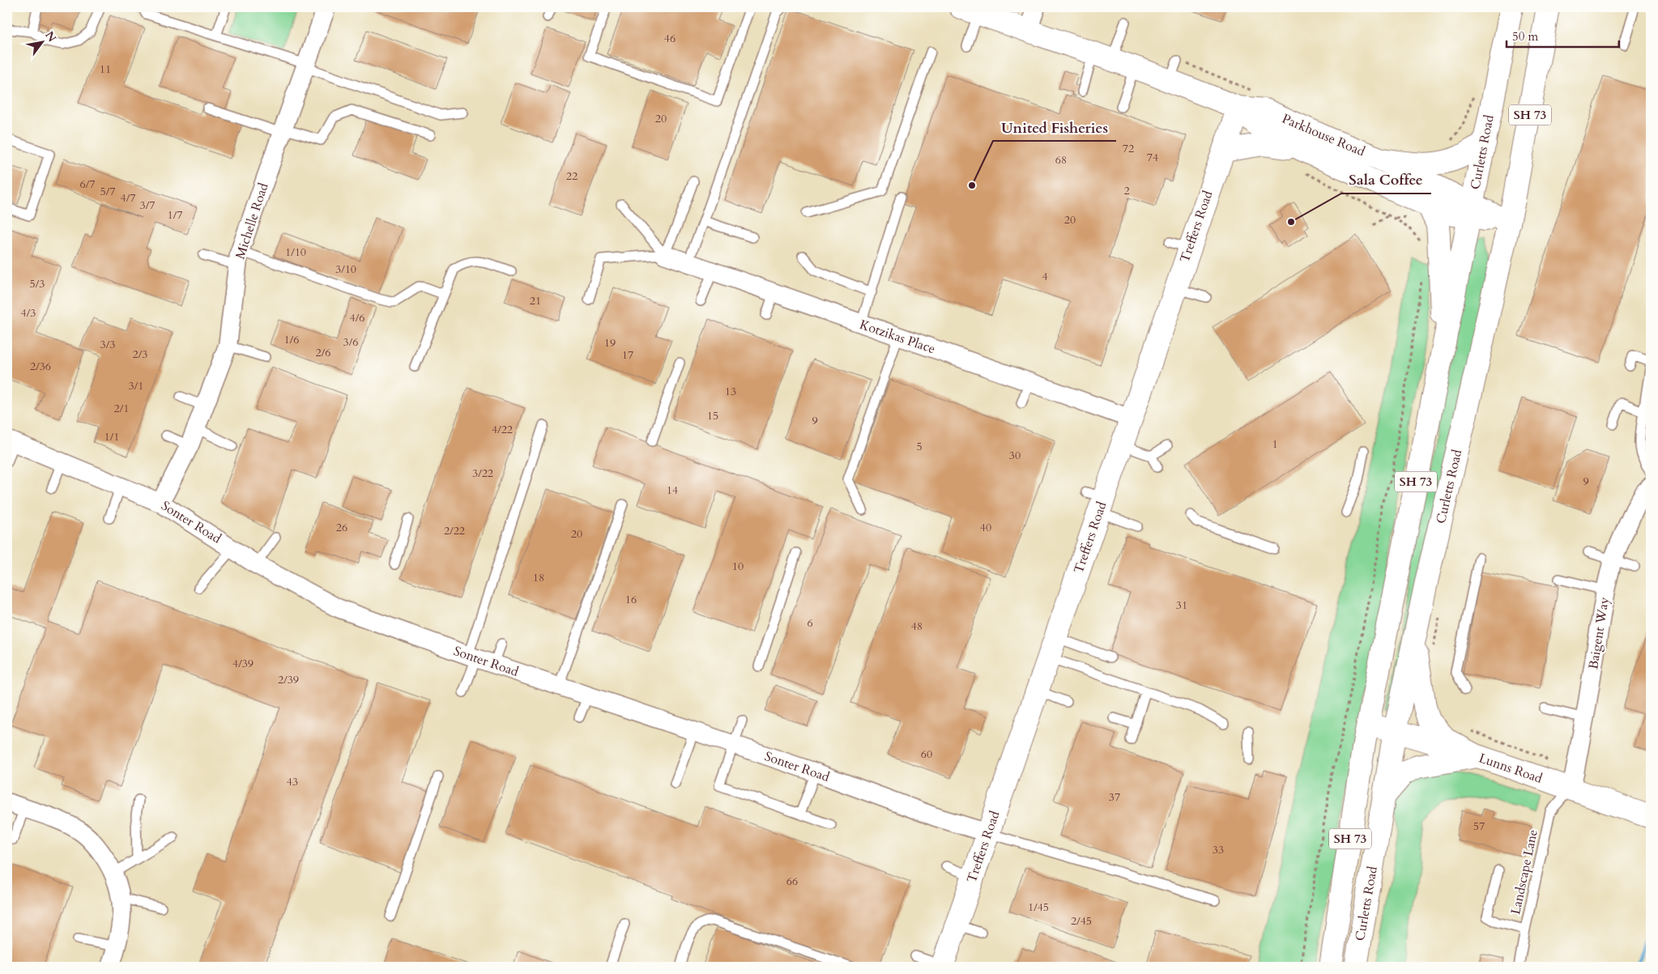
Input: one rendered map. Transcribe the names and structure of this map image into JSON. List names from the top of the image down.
{
  "streets": {
    "main road": [
      "SH 73",
      "Parkhouse Road",
      "Curletts Road",
      "Treffers Road",
      "Lunns Road"
    ],
    "street": [
      "Michelle Road",
      "Kotzikas Place",
      "Sonter Road",
      "Baigent Way"
    ],
    "lane": ["Landscape Lane"]
  },
  "crossings": [
    ["Parkhouse Road", "Curletts Road"],
    ["Parkhouse Road", "Treffers Road"],
    ["Curletts Road", "Lunns Road"],
    ["Michelle Road", "Sonter Road"],
    ["Treffers Road", "Kotzikas Place"],
    ["Treffers Road", "Sonter Road"],
    ["Baigent Way", "Lunns Road"],
    ["Baigent Way", "Landscape Lane"],
    ["Lunns Road", "Landscape Lane"]
  ],
  "places": ["United Fisheries", "Sala Coffee"],
  "house_numbers": [
    "46",
    "11",
    "20",
    "72",
    "74",
    "68",
    "22",
    "6/7",
    "2",
    "5/7",
    "4/7",
    "3/7",
    "1/7",
    "20",
    "1/10",
    "3/10",
    "4",
    "5/3",
    "21",
    "4/3",
    "4/6",
    "1/6",
    "3/6",
    "19",
    "3/3",
    "2/6",
    "2/3",
    "17",
    "2/36",
    "3/1",
    "13",
    "2/1",
    "15",
    "9",
    "4/22",
    "1/1",
    "1",
    "5",
    "30",
    "3/22",
    "9",
    "14",
    "26",
    "40",
    "2/22",
    "20",
    "10",
    "18",
    "16",
    "31",
    "6",
    "48",
    "4/39",
    "2/39",
    "60",
    "43",
    "37",
    "57",
    "33",
    "66",
    "1/45",
    "2/45"
  ],
  "scale_bar": "50 m",
  "north": "top right"
}
